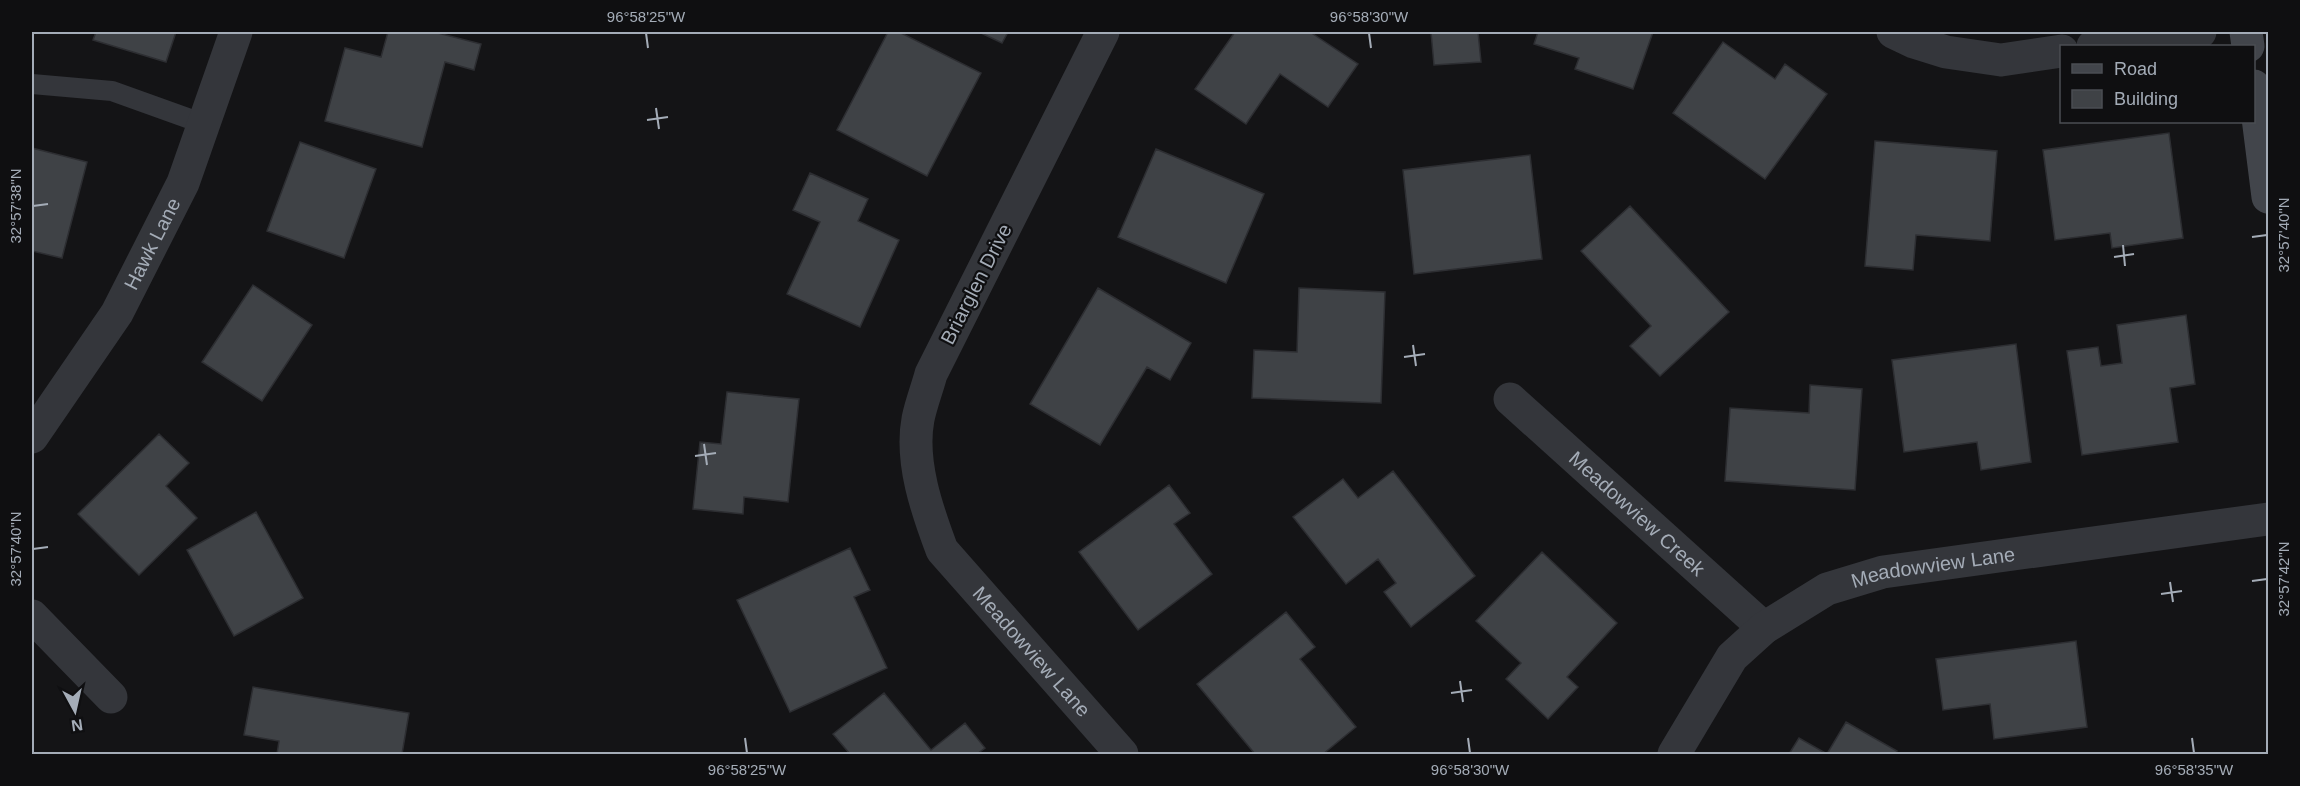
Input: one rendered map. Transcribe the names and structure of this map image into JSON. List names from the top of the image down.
{
  "streets": {
    "street": [
      "Hawk Lane",
      "Briarglen Drive",
      "Meadowview Creek",
      "Meadowview Lane"
    ]
  },
  "crossings": [
    ["Briarglen Drive", "Meadowview Lane"],
    ["Meadowview Creek", "Meadowview Lane"]
  ],
  "legend": ["Road", "Building"],
  "north": "bottom",
  "coordinates": [
    "96°58'25\"W",
    "96°58'30\"W",
    "32°57'38\"N",
    "32°57'40\"N",
    "32°57'42\"N",
    "96°58'35\"W"
  ]
}
